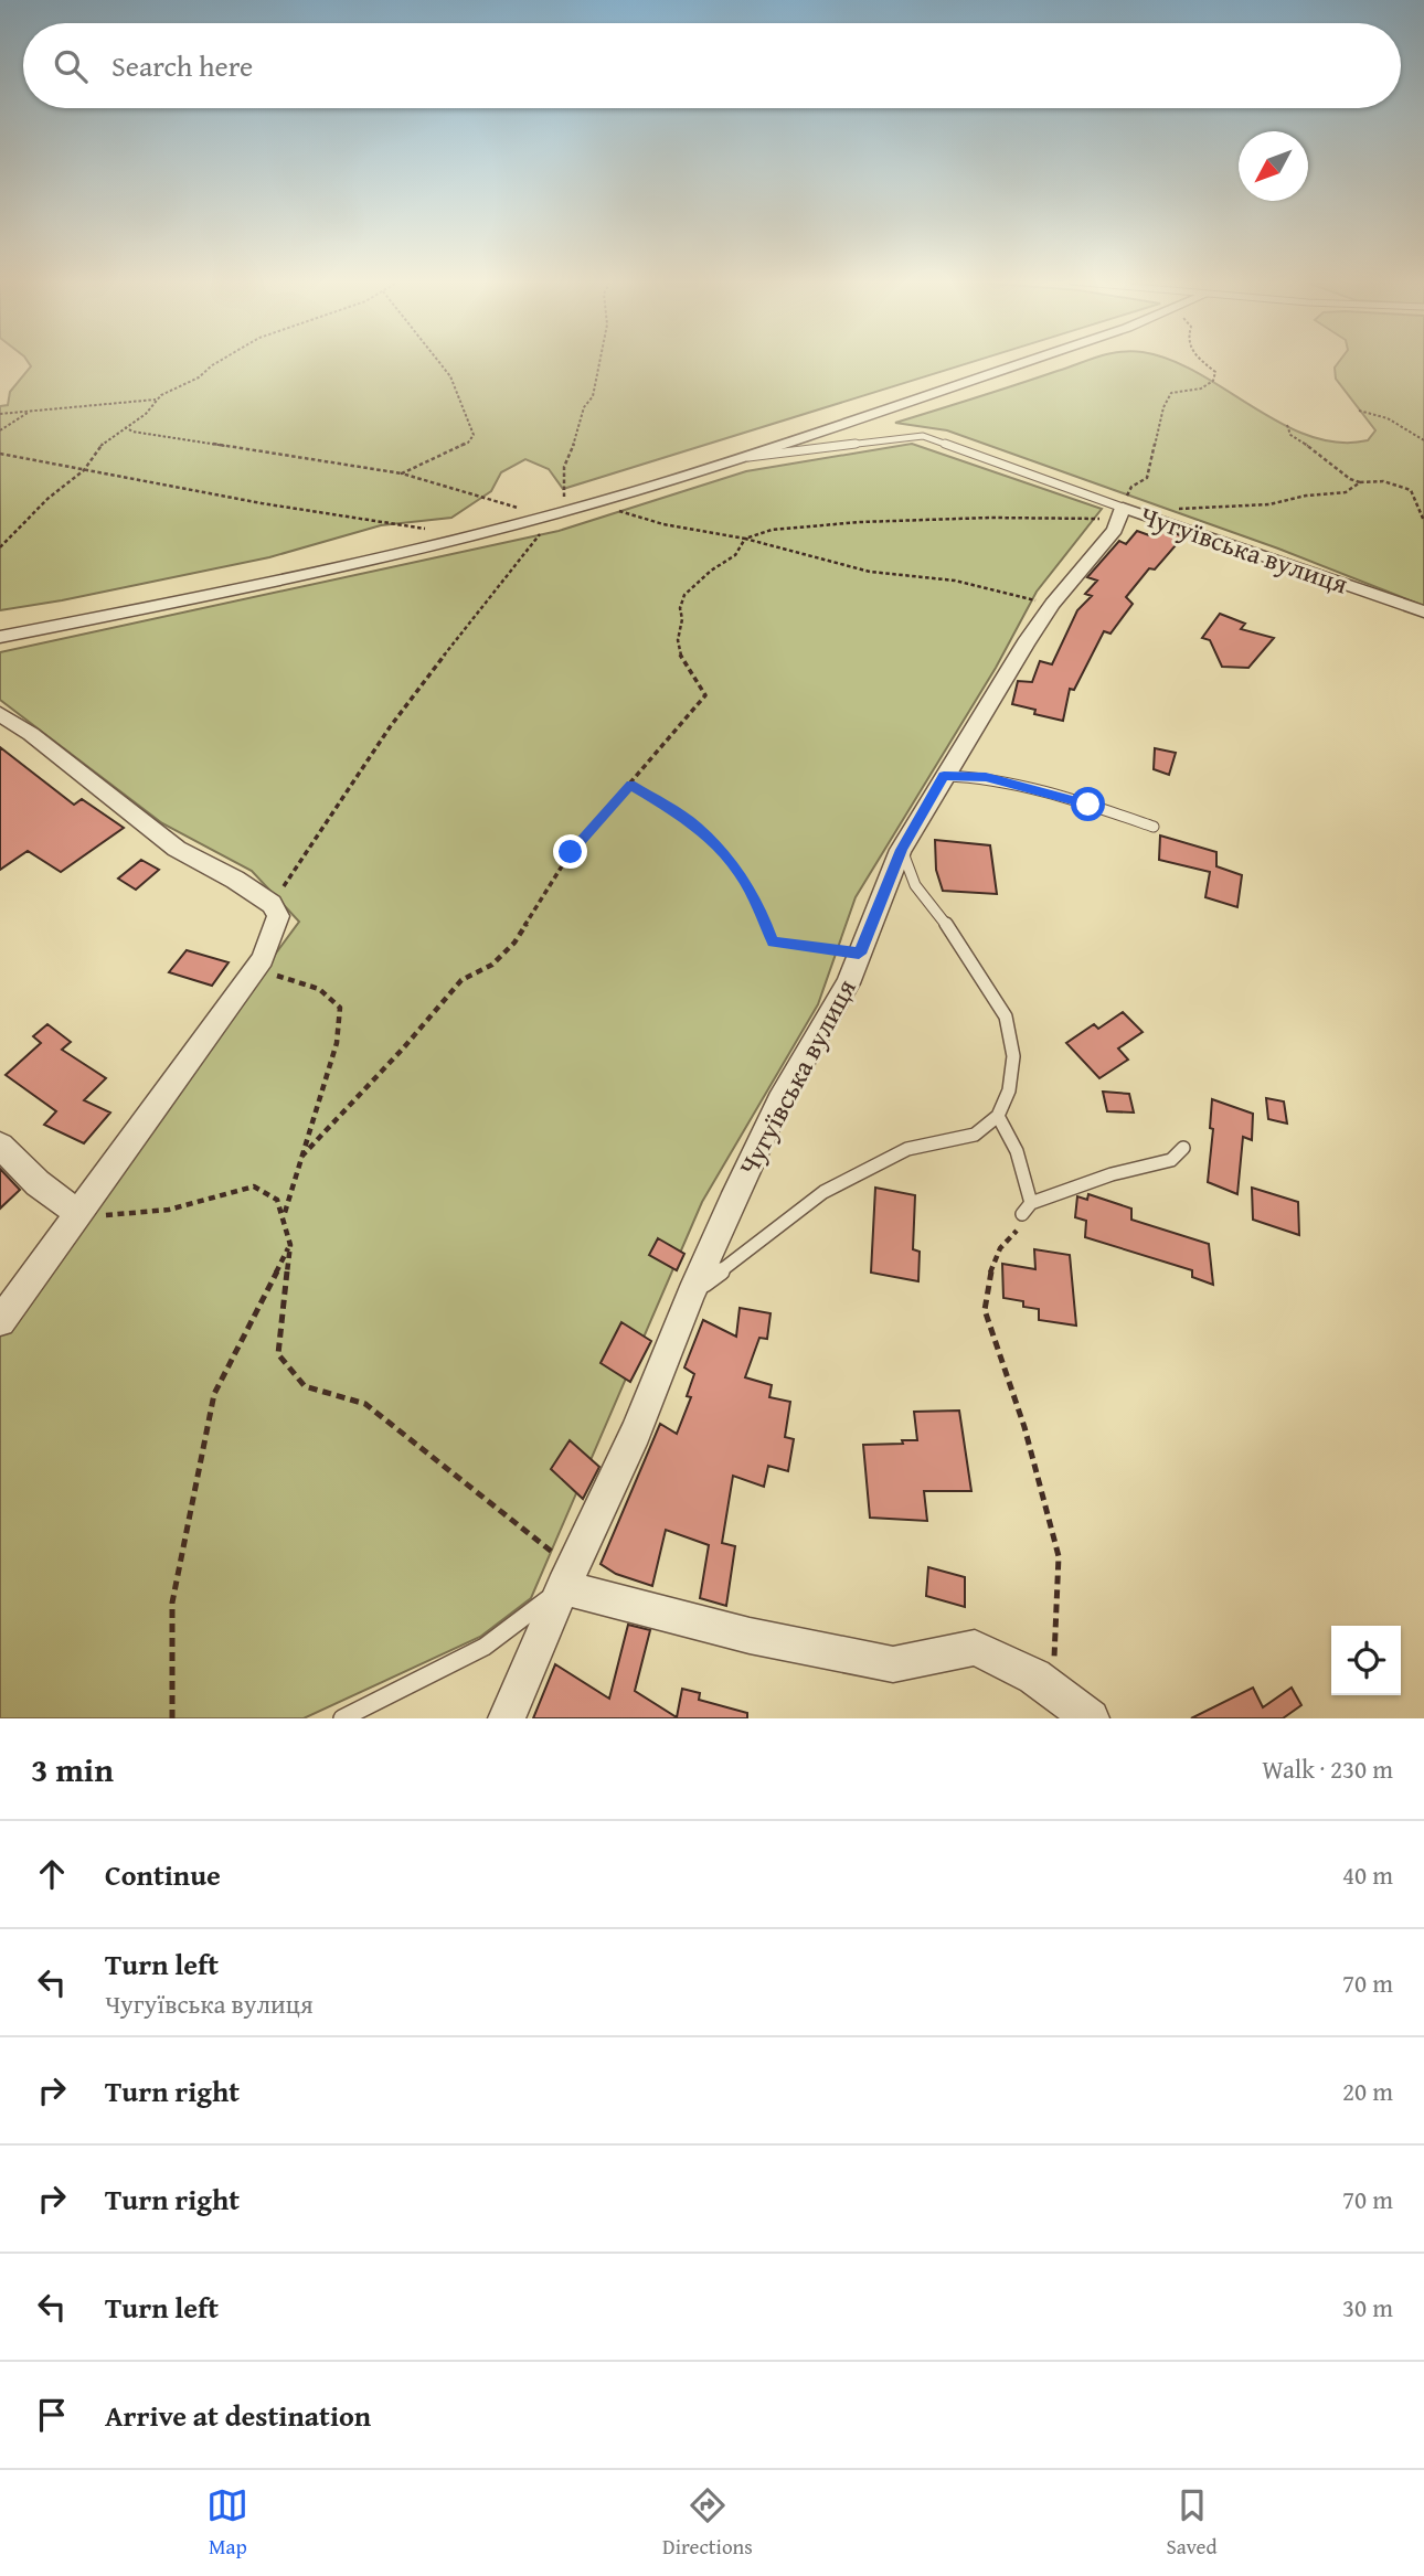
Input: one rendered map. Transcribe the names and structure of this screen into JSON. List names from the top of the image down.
{
  "streets": {
    "street": ["Чугуївська вулиця"]
  },
  "north": "bottom left",
  "page": {
    "search": "Search here",
    "heading": ["3 min", "Walk · 230 m"],
    "list": [
      ["Continue", "40 m"],
      ["Turn left", "Чугуївська вулиця", "70 m"],
      ["Turn right", "20 m"],
      ["Turn right", "70 m"],
      ["Turn left", "30 m"],
      "Arrive at destination"
    ],
    "nav": ["Map", "Directions", "Saved"]
  }
}
